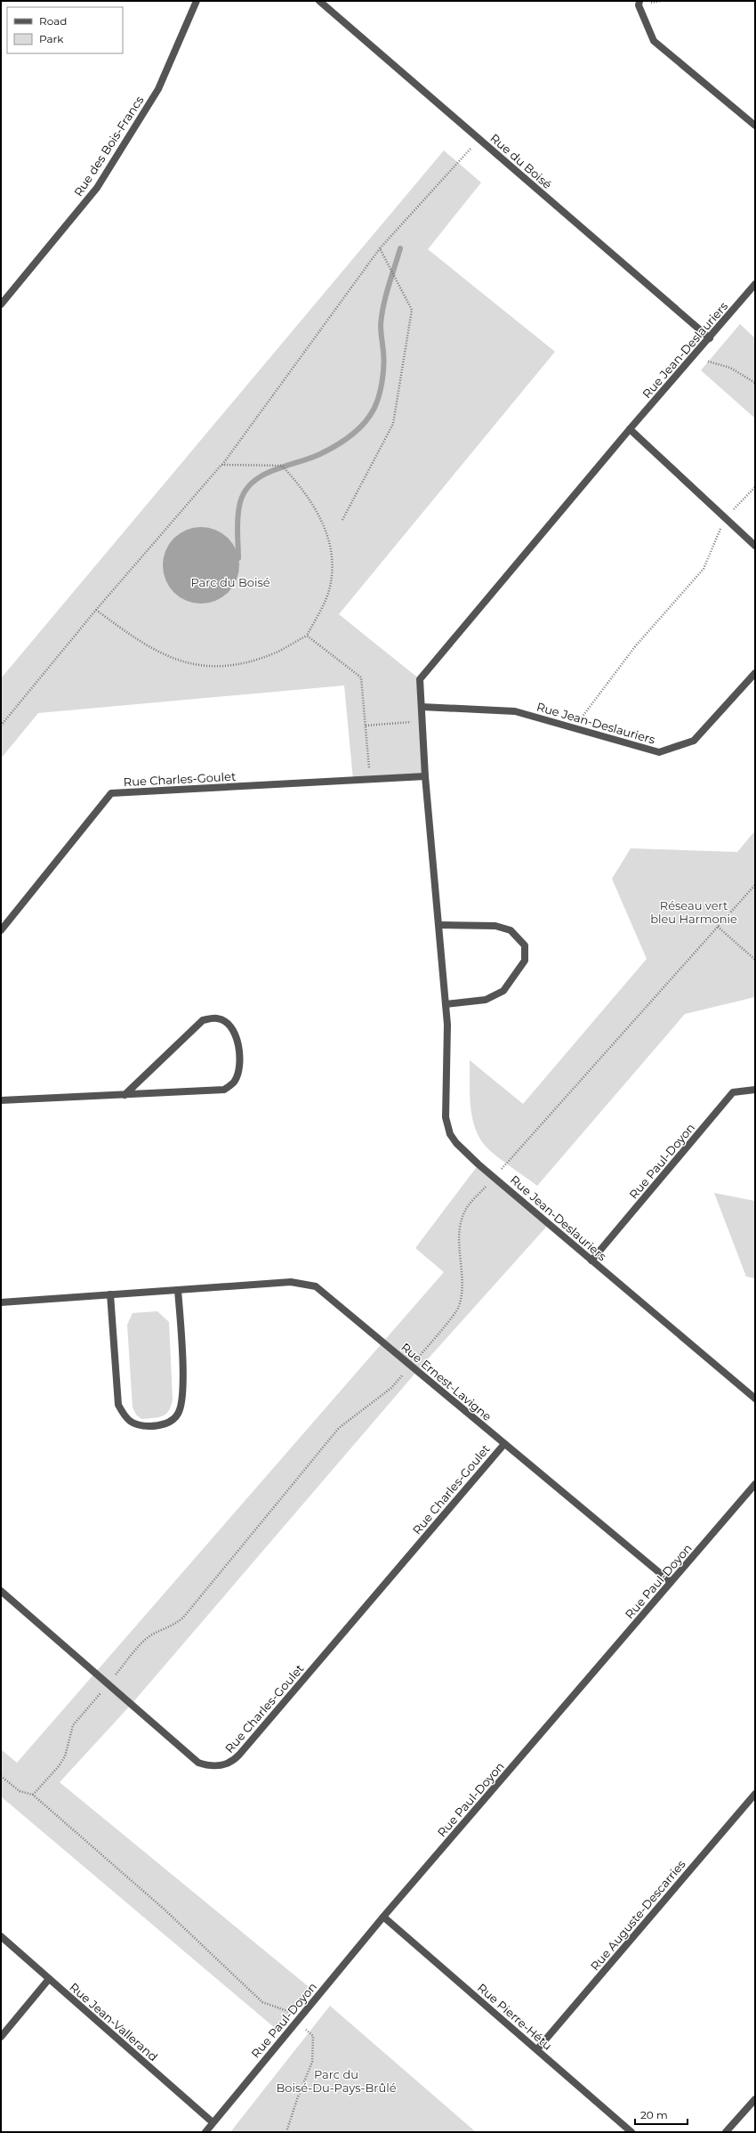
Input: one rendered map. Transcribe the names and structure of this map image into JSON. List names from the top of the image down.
{
  "streets": {
    "street": [
      "Rue des Bois-Francs",
      "Rue du Boisé",
      "Rue Jean-Deslauriers",
      "Rue Charles-Goulet",
      "Rue Paul-Doyon",
      "Rue Ernest-Lavigne",
      "Rue Auguste-Descarries",
      "Rue Pierre-Hétu",
      "Rue Jean-Vallerand"
    ]
  },
  "crossings": [
    ["Rue du Boisé", "Rue Jean-Deslauriers"],
    ["Rue Jean-Deslauriers", "Rue Charles-Goulet"],
    ["Rue Jean-Deslauriers", "Rue Paul-Doyon"],
    ["Rue Charles-Goulet", "Rue Ernest-Lavigne"],
    ["Rue Paul-Doyon", "Rue Ernest-Lavigne"],
    ["Rue Paul-Doyon", "Rue Pierre-Hétu"],
    ["Rue Paul-Doyon", "Rue Jean-Vallerand"],
    ["Rue Auguste-Descarries", "Rue Pierre-Hétu"]
  ],
  "parks": ["Parc du Boisé", "Réseau vert bleu Harmonie", "Parc du Boisé-Du-Pays-Brûlé"],
  "legend": ["Road", "Park"],
  "scale_bar": "20 m"
}
